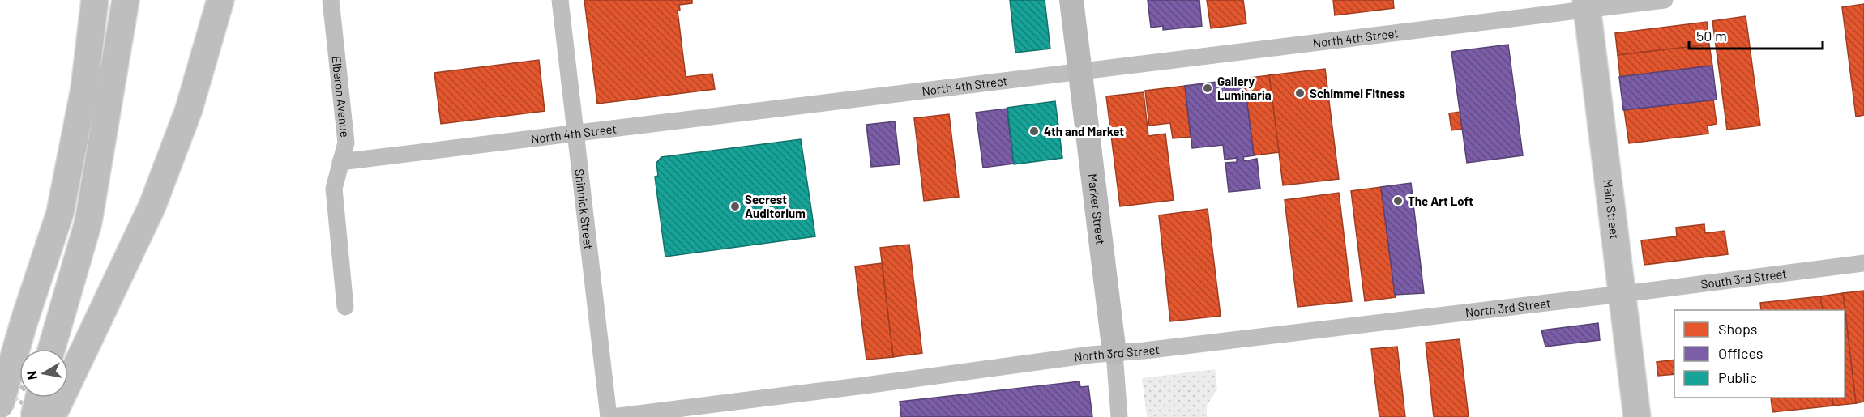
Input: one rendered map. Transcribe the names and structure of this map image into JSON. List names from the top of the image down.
{
  "streets": {
    "main road": ["Main Street"],
    "street": [
      "North 4th Street",
      "Elberon Avenue",
      "Market Street",
      "Shinnick Street",
      "South 3rd Street",
      "North 3rd Street"
    ]
  },
  "crossings": [
    ["North 4th Street", "Elberon Avenue"],
    ["North 4th Street", "Market Street"],
    ["North 4th Street", "Main Street"],
    ["North 4th Street", "Shinnick Street"],
    ["Market Street", "North 3rd Street"],
    ["Main Street", "South 3rd Street"],
    ["Main Street", "North 3rd Street"],
    ["Shinnick Street", "North 3rd Street"],
    ["South 3rd Street", "North 3rd Street"]
  ],
  "places": [
    "Gallery Luminaria",
    "Schimmel Fitness",
    "4th and Market",
    "The Art Loft",
    "Secrest Auditorium"
  ],
  "legend": ["Shops", "Offices", "Public"],
  "scale_bar": "50 m",
  "north": "left"
}
